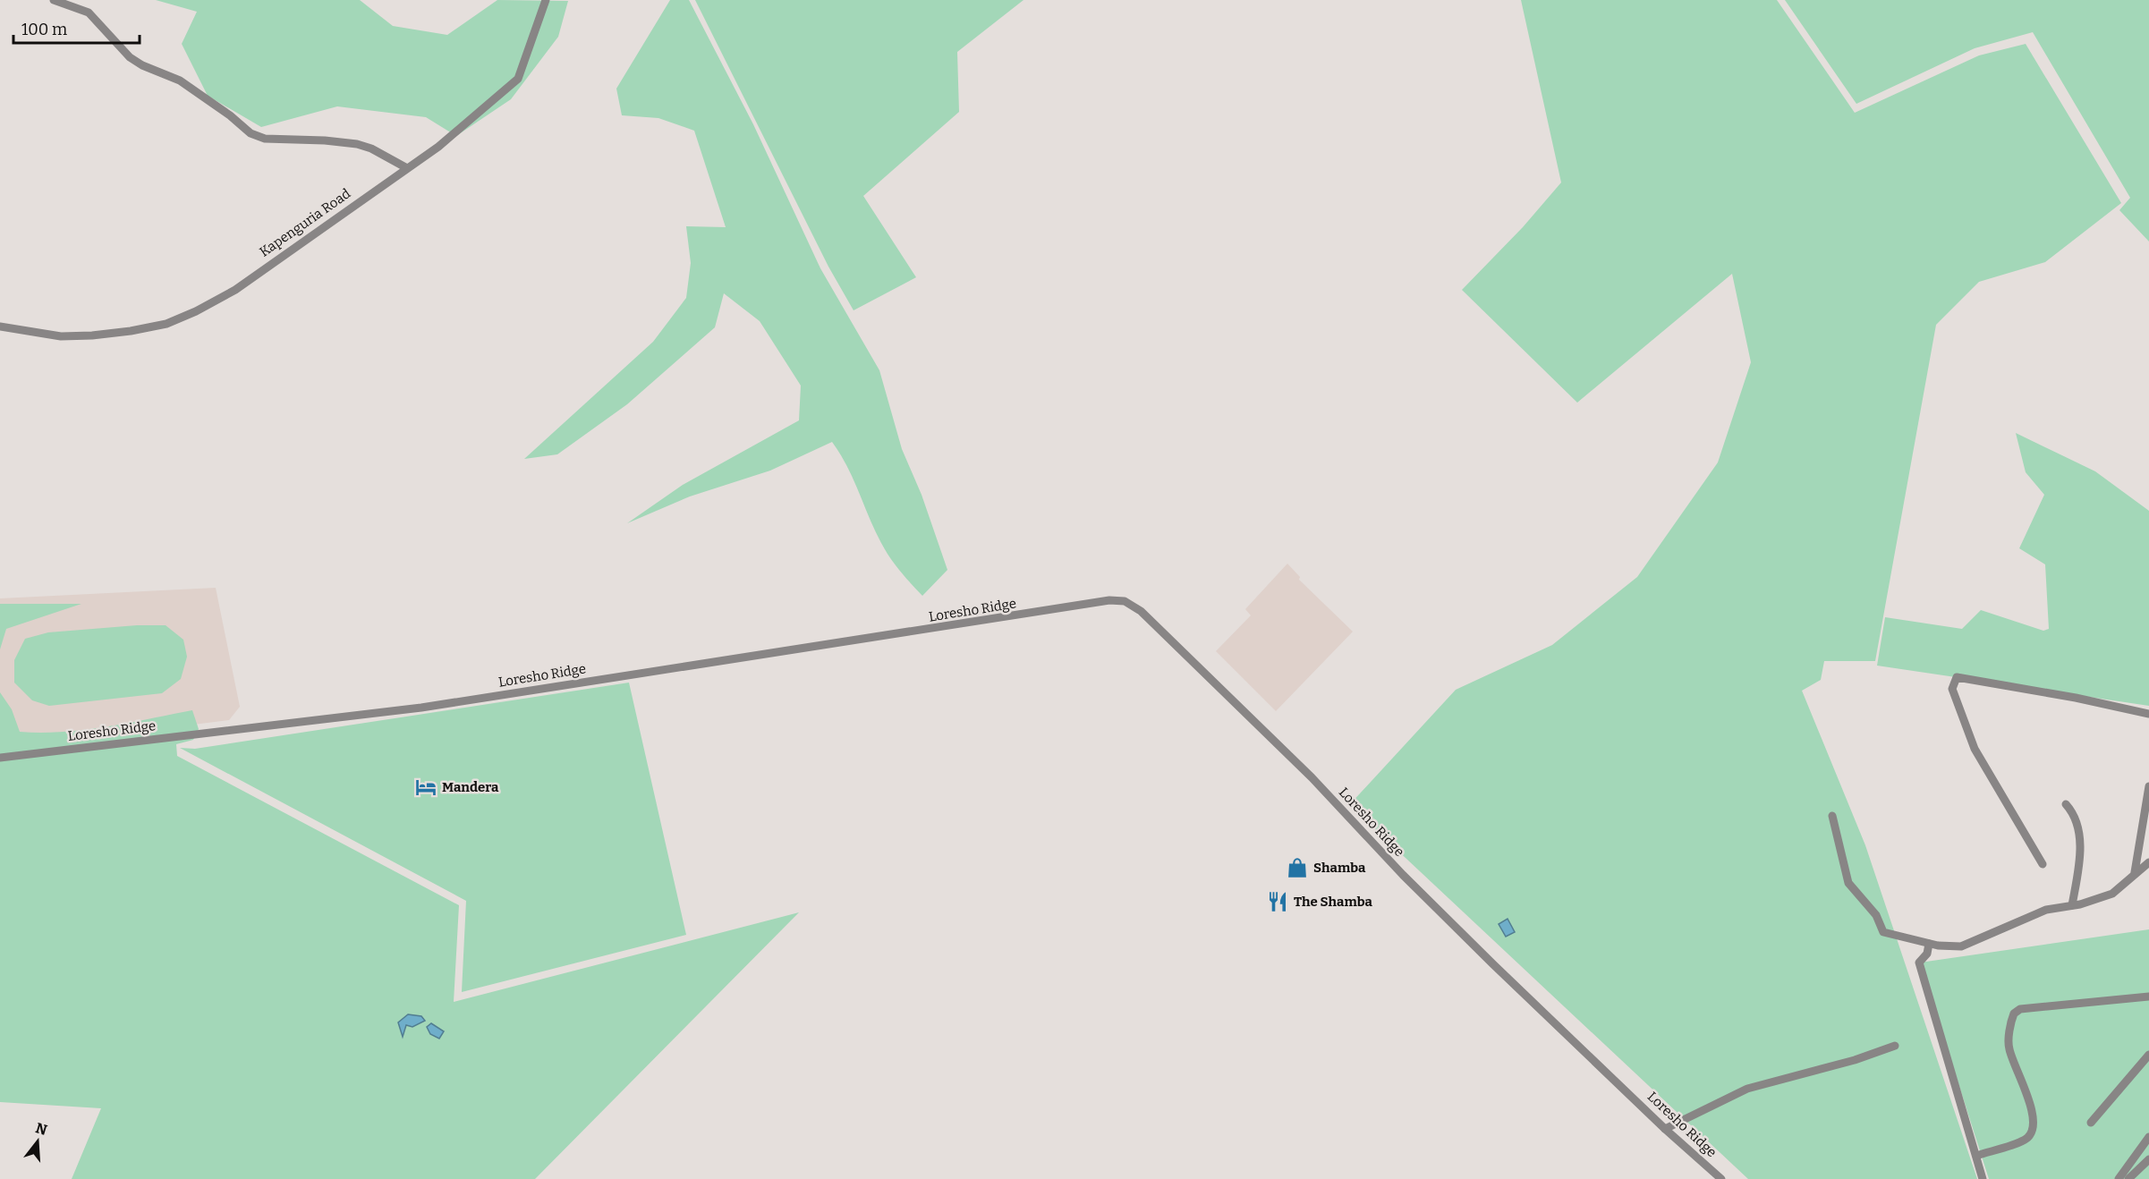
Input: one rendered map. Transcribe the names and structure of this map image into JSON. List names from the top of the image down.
{
  "streets": {
    "street": ["Kapenguria Road", "Loresho Ridge"]
  },
  "places": {
    "hotel": ["Mandera"],
    "shop": ["Shamba"],
    "restaurant": ["The Shamba"]
  },
  "scale_bar": "100 m",
  "north": "top"
}
